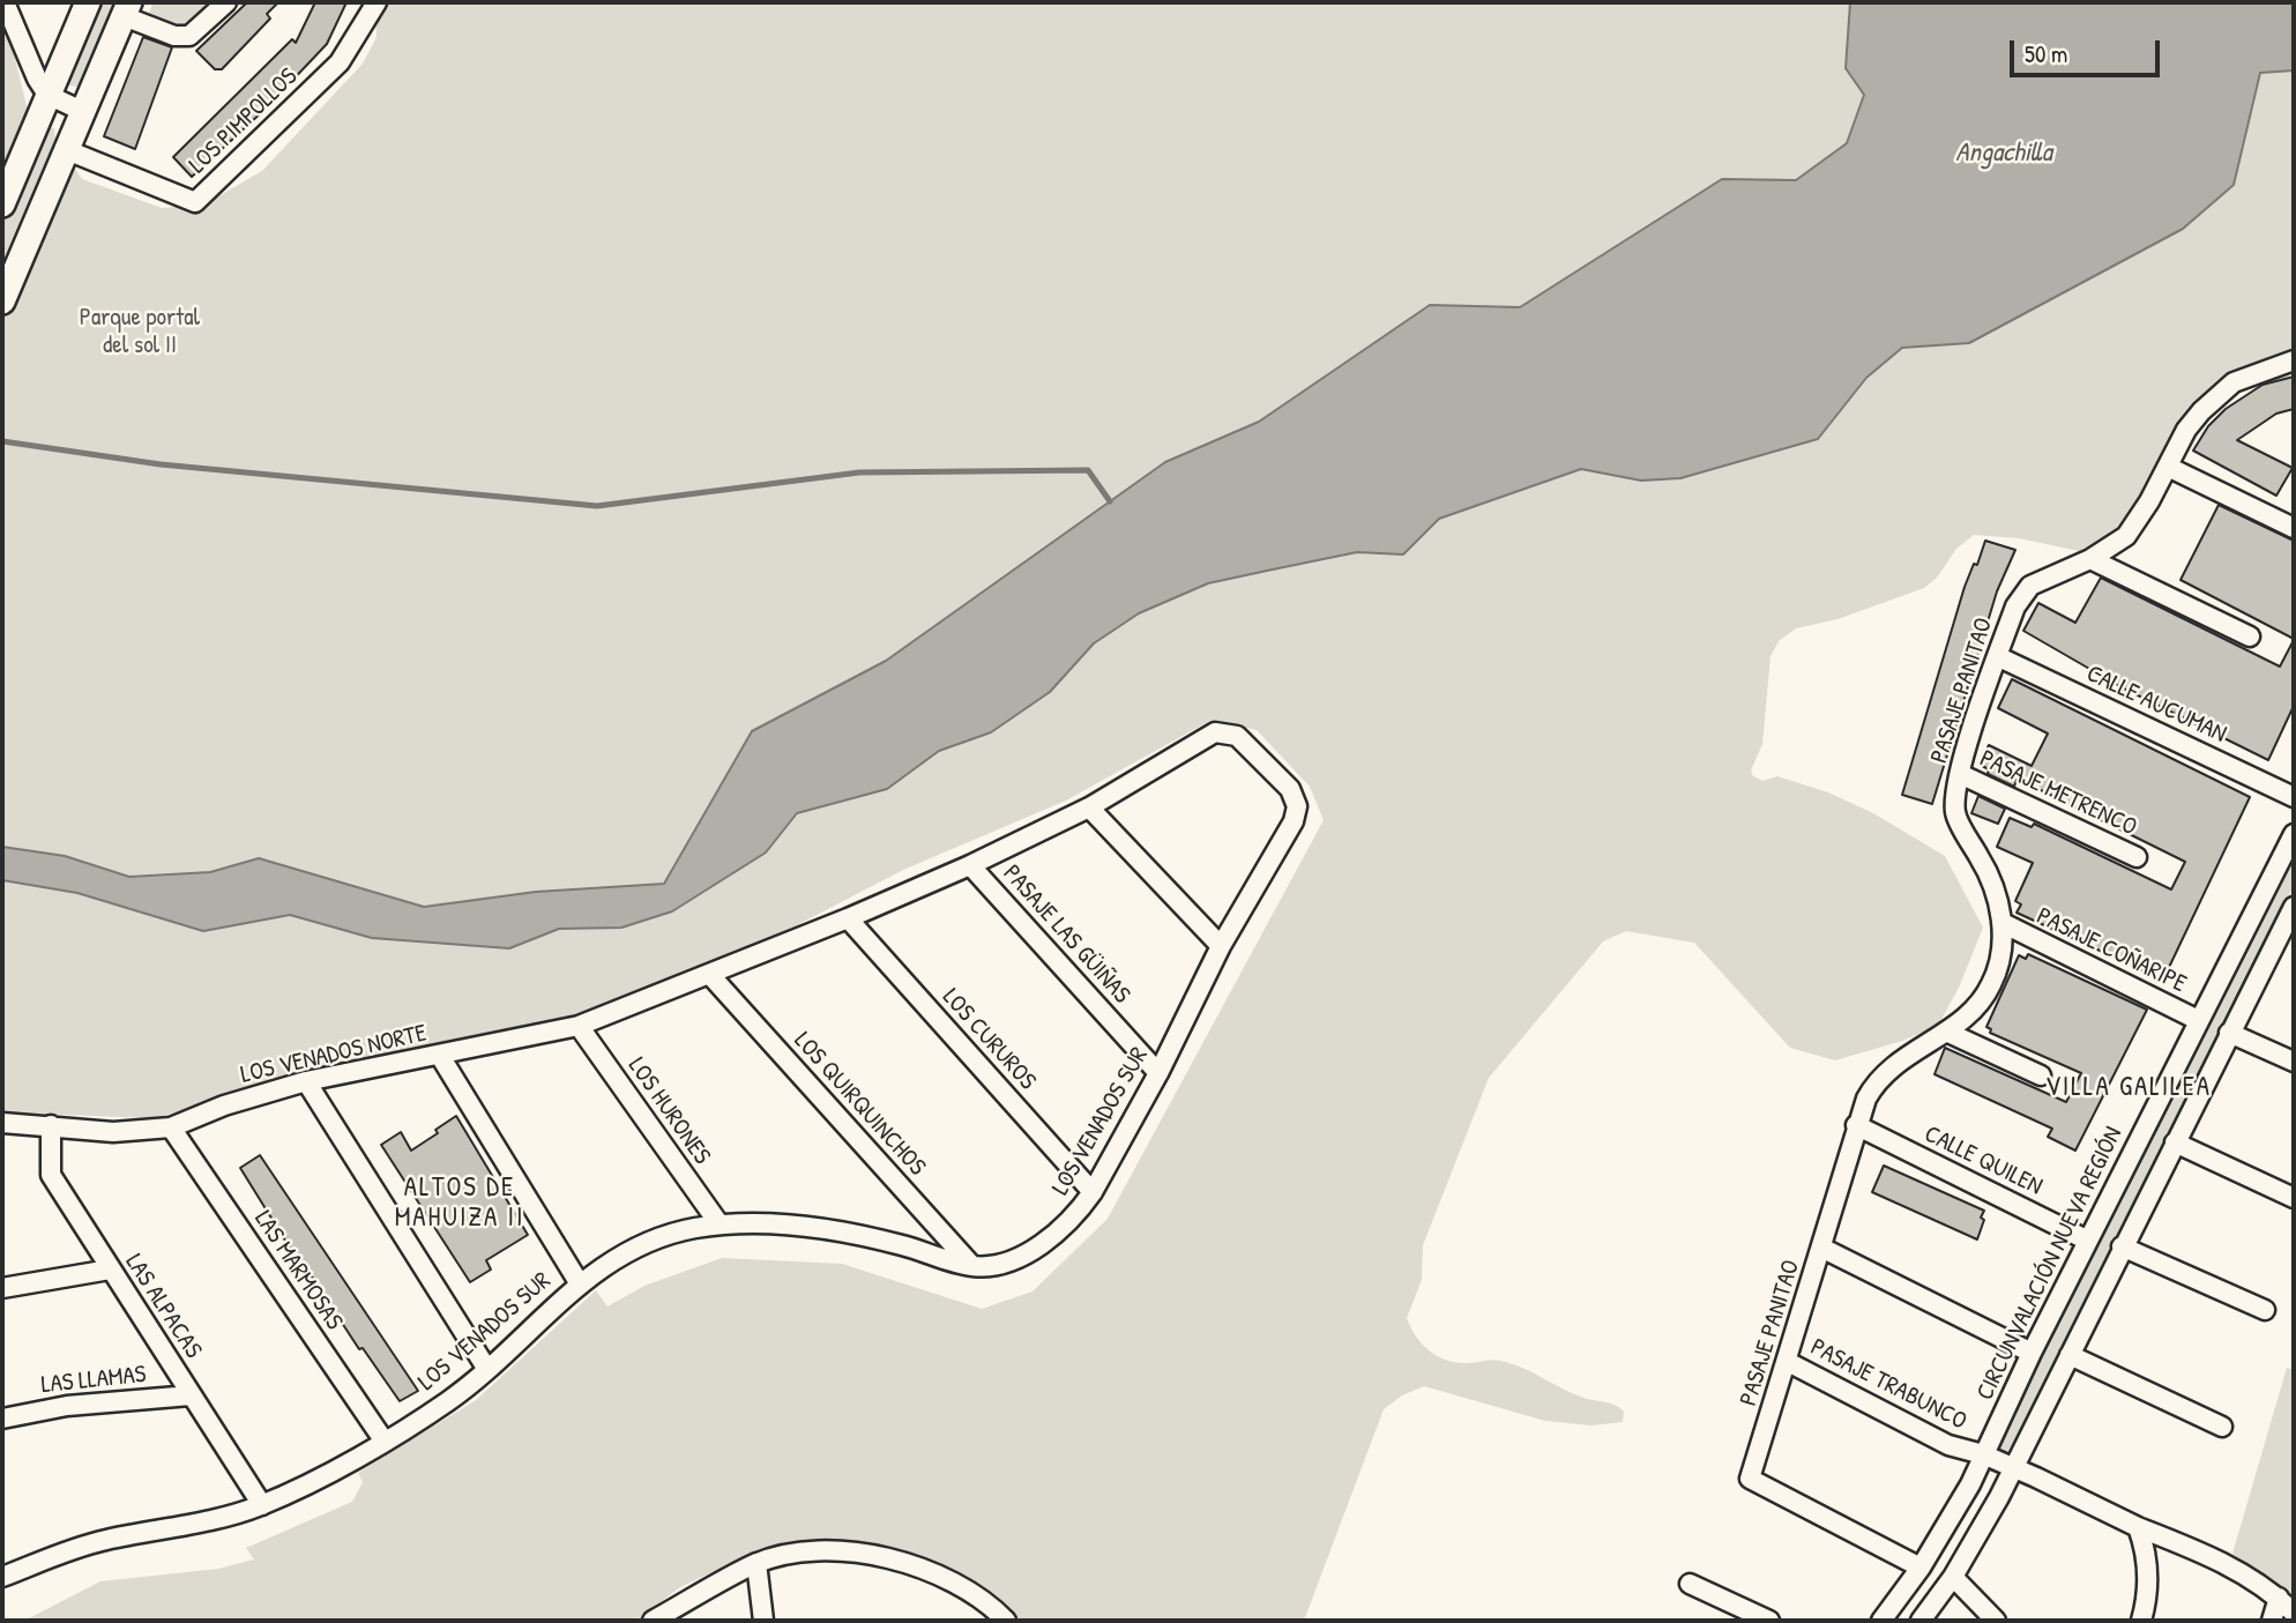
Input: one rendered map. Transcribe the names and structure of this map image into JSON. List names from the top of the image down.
{
  "streets": {
    "street": [
      "LOS PIMPOLLOS",
      "PASAJE PANITAO",
      "CALLE AUCUMAN",
      "PASAJE METRENCO",
      "PASAJE LAS GÜIÑAS",
      "PASAJE COÑARIPE",
      "LOS CURUROS",
      "LOS VENADOS NORTE",
      "LOS QUIRQUINCHOS",
      "LOS HURONES",
      "LOS VENADOS SUR",
      "CALLE QUILEN",
      "CIRCUNVALACIÓN NUEVA REGIÓN",
      "LAS MARMOSAS",
      "LAS ALPACAS",
      "LAS LLAMAS",
      "PASAJE TRABUNCO"
    ]
  },
  "crossings": [
    ["PASAJE PANITAO", "CALLE AUCUMAN"],
    ["PASAJE PANITAO", "PASAJE METRENCO"],
    ["PASAJE PANITAO", "PASAJE COÑARIPE"],
    ["PASAJE PANITAO", "CALLE QUILEN"],
    ["PASAJE PANITAO", "CIRCUNVALACIÓN NUEVA REGIÓN"],
    ["PASAJE PANITAO", "PASAJE TRABUNCO"],
    ["PASAJE LAS GÜIÑAS", "LOS VENADOS SUR"],
    ["PASAJE COÑARIPE", "CIRCUNVALACIÓN NUEVA REGIÓN"],
    ["LOS CURUROS", "LOS VENADOS SUR"],
    ["LOS VENADOS NORTE", "LOS HURONES"],
    ["LOS VENADOS NORTE", "LOS VENADOS SUR"],
    ["LOS VENADOS NORTE", "LAS MARMOSAS"],
    ["LOS VENADOS NORTE", "LAS ALPACAS"],
    ["LOS QUIRQUINCHOS", "LOS VENADOS SUR"],
    ["LOS HURONES", "LOS VENADOS SUR"],
    ["LOS VENADOS SUR", "LAS MARMOSAS"],
    ["LOS VENADOS SUR", "LAS ALPACAS"],
    ["CALLE QUILEN", "CIRCUNVALACIÓN NUEVA REGIÓN"],
    ["CIRCUNVALACIÓN NUEVA REGIÓN", "PASAJE TRABUNCO"],
    ["LAS ALPACAS", "LAS LLAMAS"]
  ],
  "districts": ["VILLA GALILEA", "ALTOS DE MAHUIZA II"],
  "water": ["Angachilla"],
  "parks": ["Parque portal del sol II"],
  "scale_bar": "50 m"
}
